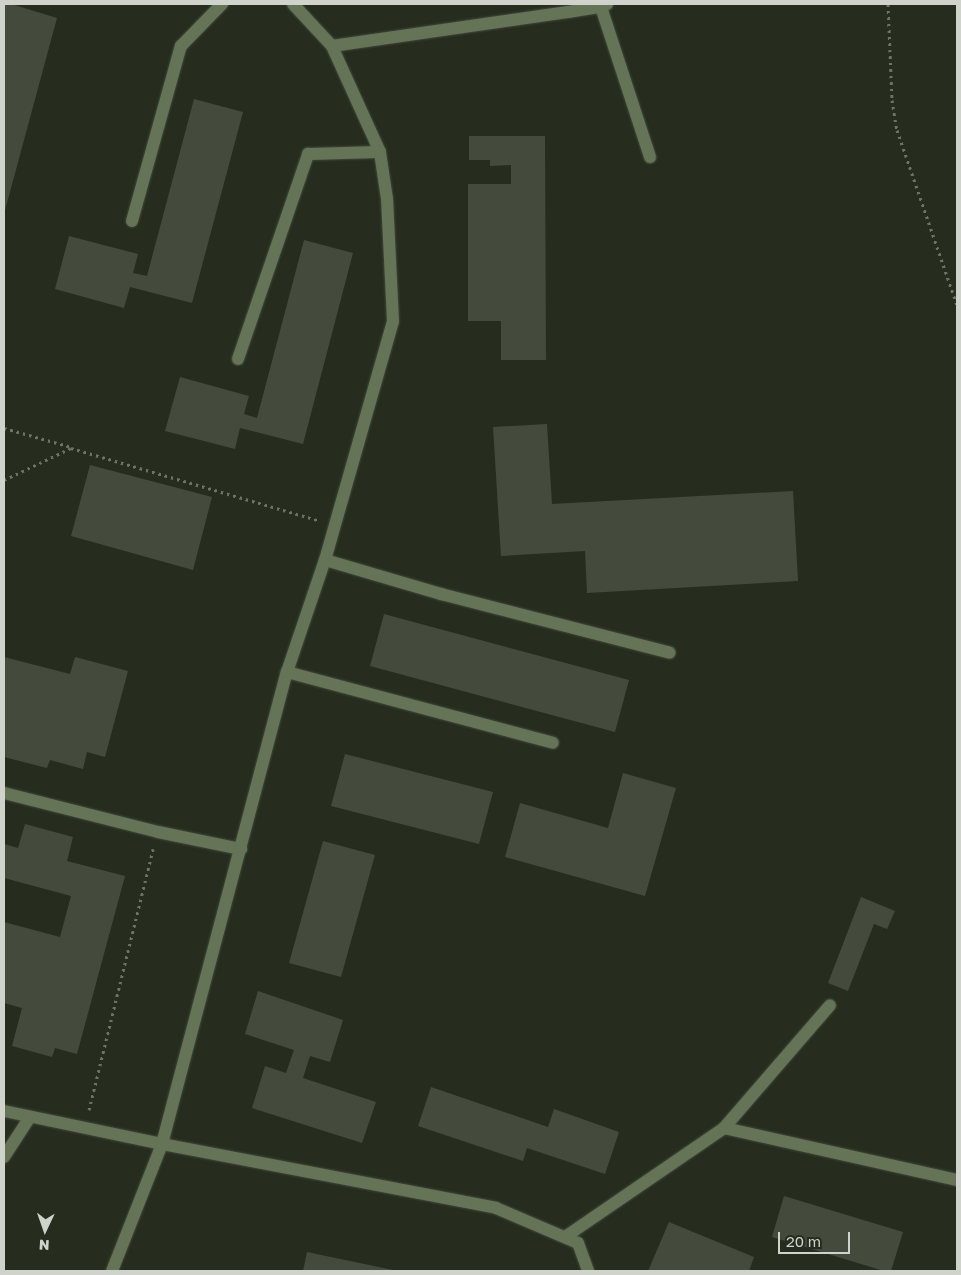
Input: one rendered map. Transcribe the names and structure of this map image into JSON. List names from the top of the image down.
{
  "scale_bar": "20 m",
  "north": "bottom"
}
